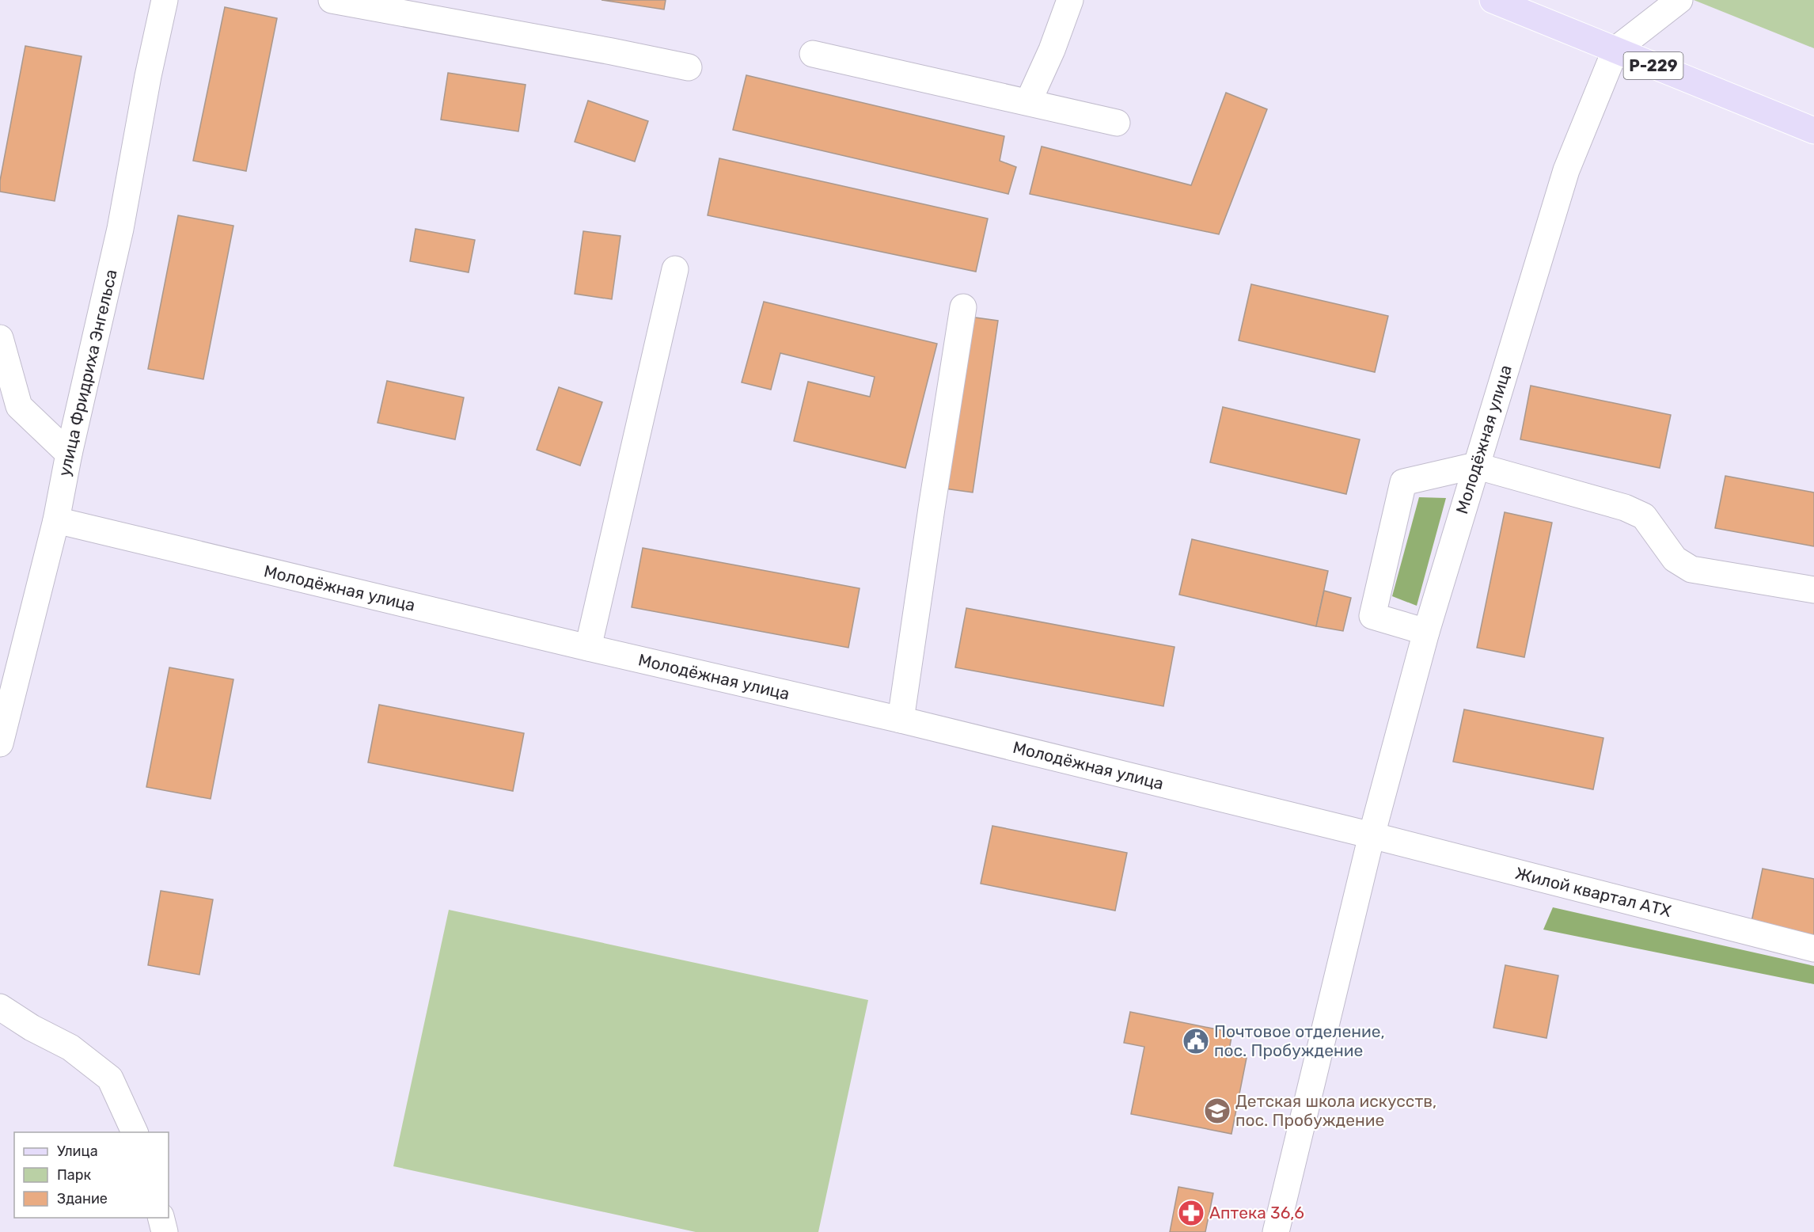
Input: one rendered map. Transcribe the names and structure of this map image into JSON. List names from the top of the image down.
{
  "streets": {
    "main road": ["Р-229"],
    "street": ["улица Фридриха Энгельса", "Молодёжная улица", "Жилой квартал АТХ"]
  },
  "crossings": [
    ["Р-229", "Молодёжная улица"],
    ["улица Фридриха Энгельса", "Молодёжная улица"],
    ["Молодёжная улица", "Жилой квартал АТХ"]
  ],
  "places": {
    "public building": ["Почтовое отделение, пос. Пробуждение"],
    "school or university": ["Детская школа искусств, пос. Пробуждение"],
    "pharmacy": ["Аптека 36,6"]
  },
  "legend": ["Улица", "Парк", "Здание"]
}
